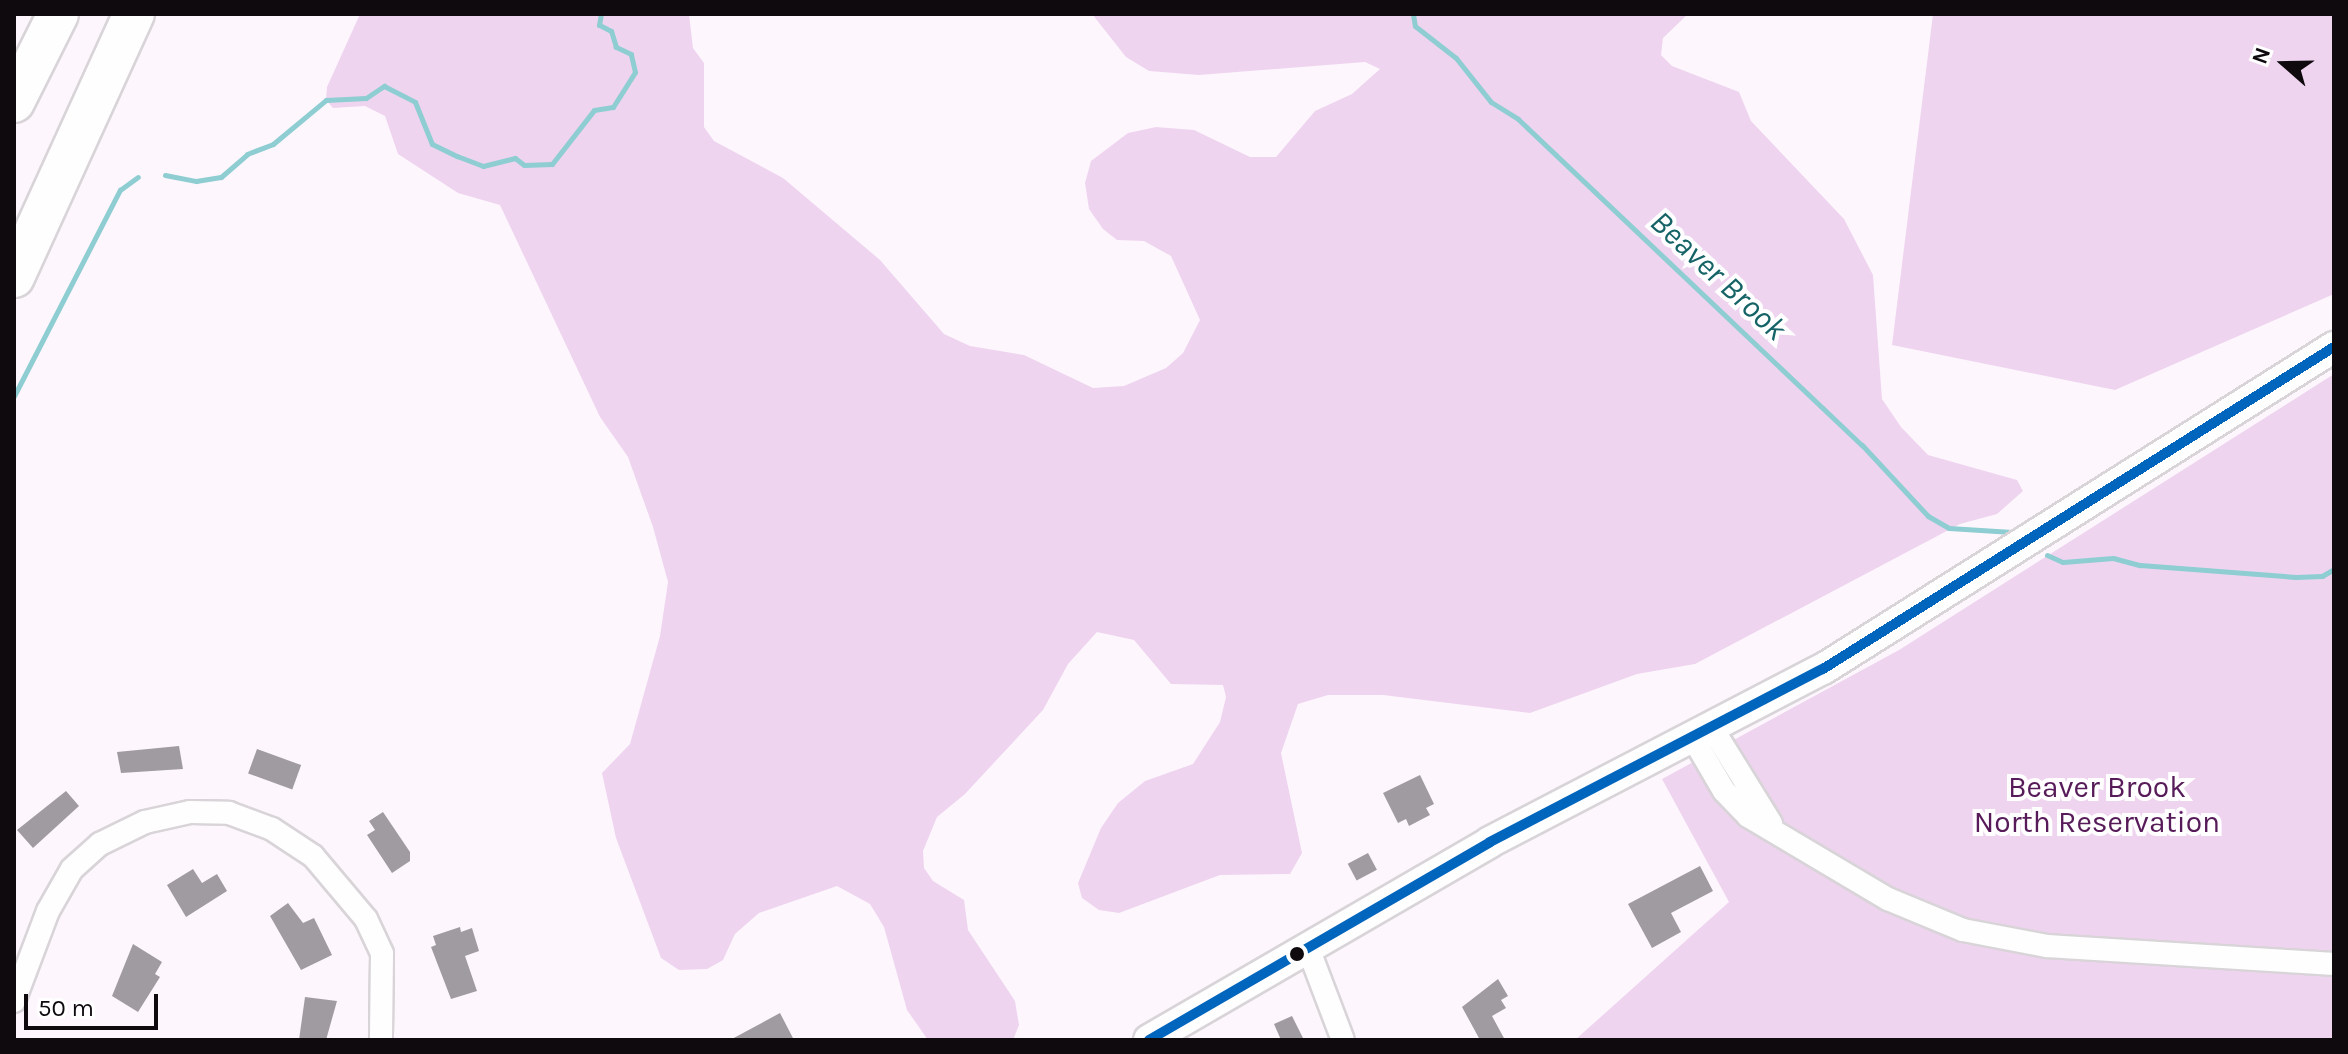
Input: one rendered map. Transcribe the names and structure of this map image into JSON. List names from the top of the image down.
{
  "water": ["Beaver Brook"],
  "parks": ["Beaver Brook North Reservation"],
  "scale_bar": "50 m",
  "north": "left"
}
